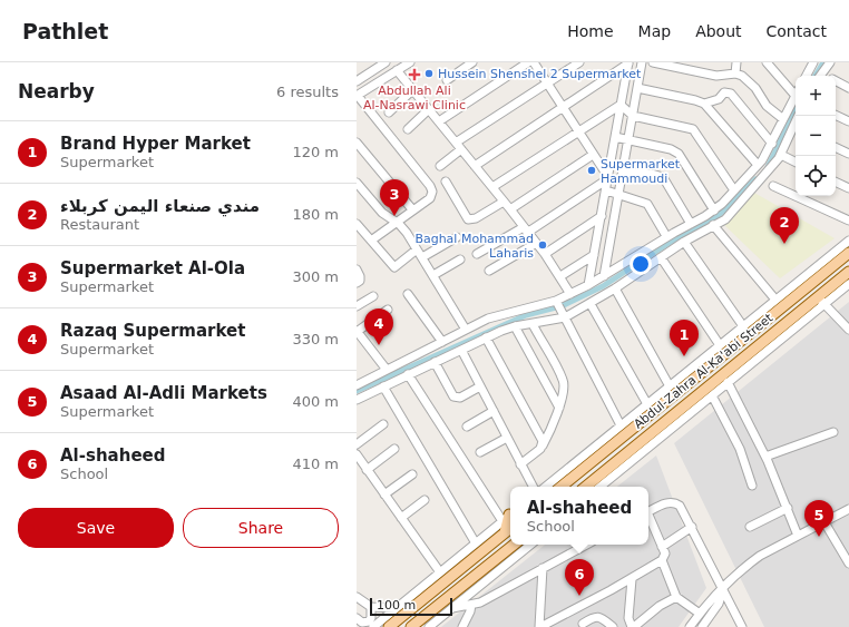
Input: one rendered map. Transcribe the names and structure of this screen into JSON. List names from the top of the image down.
{
  "streets": {
    "main road": ["Abdul-Zahra Al-Ka'abi Street"]
  },
  "places": {
    "other": ["Hussein Shenshel 2 Supermarket", "Supermarket Hammoudi", "Baghal Mohammad Laharis"],
    "health": ["Abdullah Ali Al-Nasrawi Clinic"]
  },
  "scale_bar": "100 m",
  "page": {
    "header": "Pathlet",
    "nav": [
      "Home",
      "Map",
      "About",
      "Contact"
    ],
    "heading": ["Nearby", "6 results"],
    "map_buttons": ["+", "−"],
    "list": [
      {
        "mark": "1",
        "name": "Brand Hyper Market",
        "note": "Supermarket",
        "value": "120 m"
      },
      {
        "mark": "2",
        "name": "مندي صنعاء اليمن كربلاء",
        "note": "Restaurant",
        "value": "180 m"
      },
      {
        "mark": "3",
        "name": "Supermarket Al-Ola",
        "note": "Supermarket",
        "value": "300 m"
      },
      {
        "mark": "4",
        "name": "Razaq Supermarket",
        "note": "Supermarket",
        "value": "330 m"
      },
      {
        "mark": "5",
        "name": "Asaad Al-Adli Markets",
        "note": "Supermarket",
        "value": "400 m"
      },
      {
        "mark": "6",
        "name": "Al-shaheed",
        "note": "School",
        "value": "410 m"
      }
    ],
    "pins": [
      "3",
      "2",
      "4",
      "1",
      "5",
      "6"
    ],
    "popup": ["Al-shaheed", "School"],
    "buttons": ["Save", "Share"],
    "scale": "100 m"
  }
}
